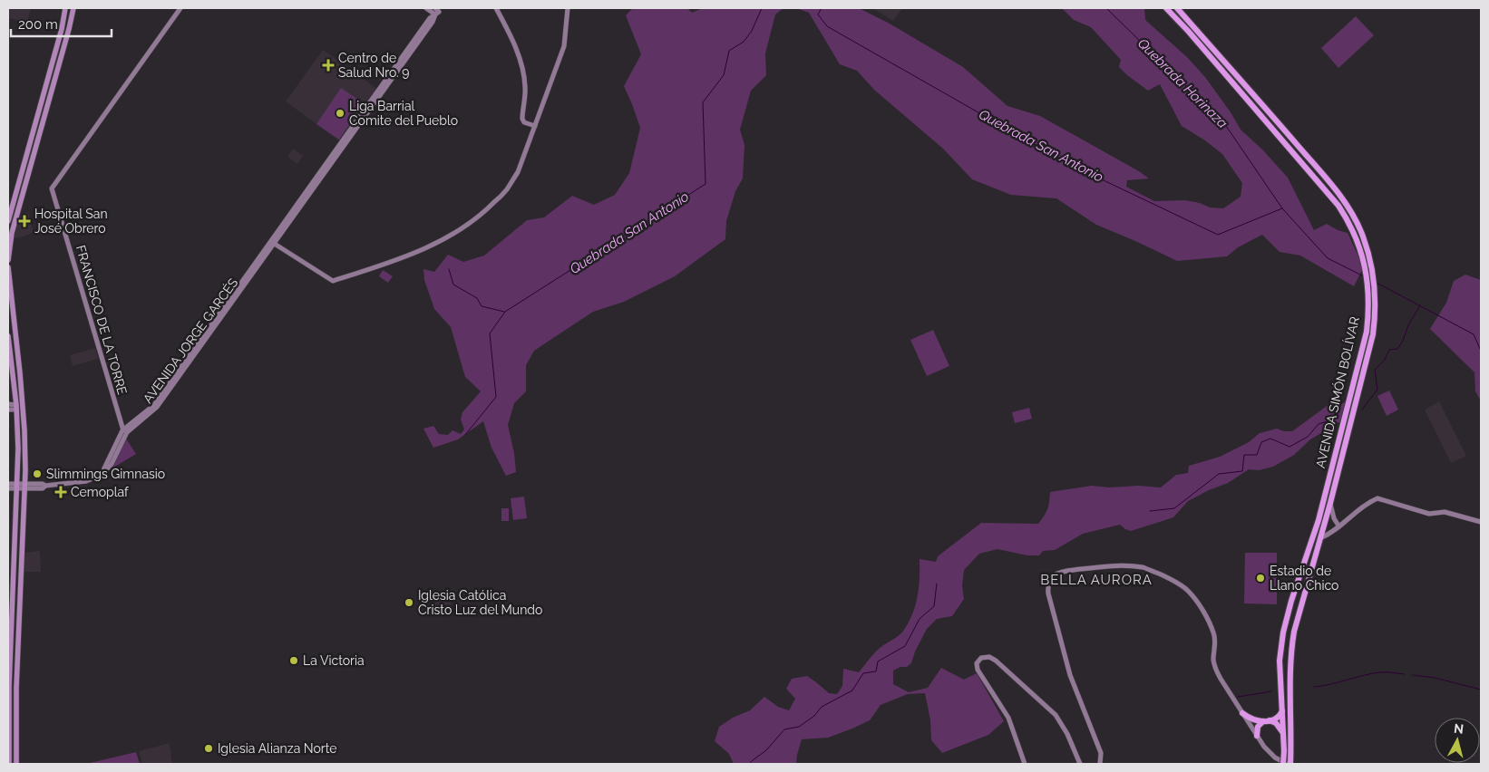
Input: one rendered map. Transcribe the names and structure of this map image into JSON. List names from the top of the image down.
{
  "streets": {
    "highway": ["AVENIDA SIMÓN BOLÍVAR"],
    "street": ["FRANCISCO DE LA TORRE", "AVENIDA JORGE GARCÉS"]
  },
  "crossings": [
    ["FRANCISCO DE LA TORRE", "AVENIDA JORGE GARCÉS"]
  ],
  "districts": ["BELLA AURORA"],
  "water": ["Quebrada Horinaza", "Quebrada San Antonio"],
  "places": {
    "health": ["Centro de Salud Nro. 9", "Hospital San José Obrero", "Cemoplaf"],
    "other": [
      "Liga Barrial Comite del Pueblo",
      "Slimmings Gimnasio",
      "Estadio de Llano Chico",
      "Iglesia Católica Cristo Luz del Mundo",
      "La Victoria",
      "Iglesia Alianza Norte"
    ]
  },
  "scale_bar": "200 m",
  "north": "top"
}
